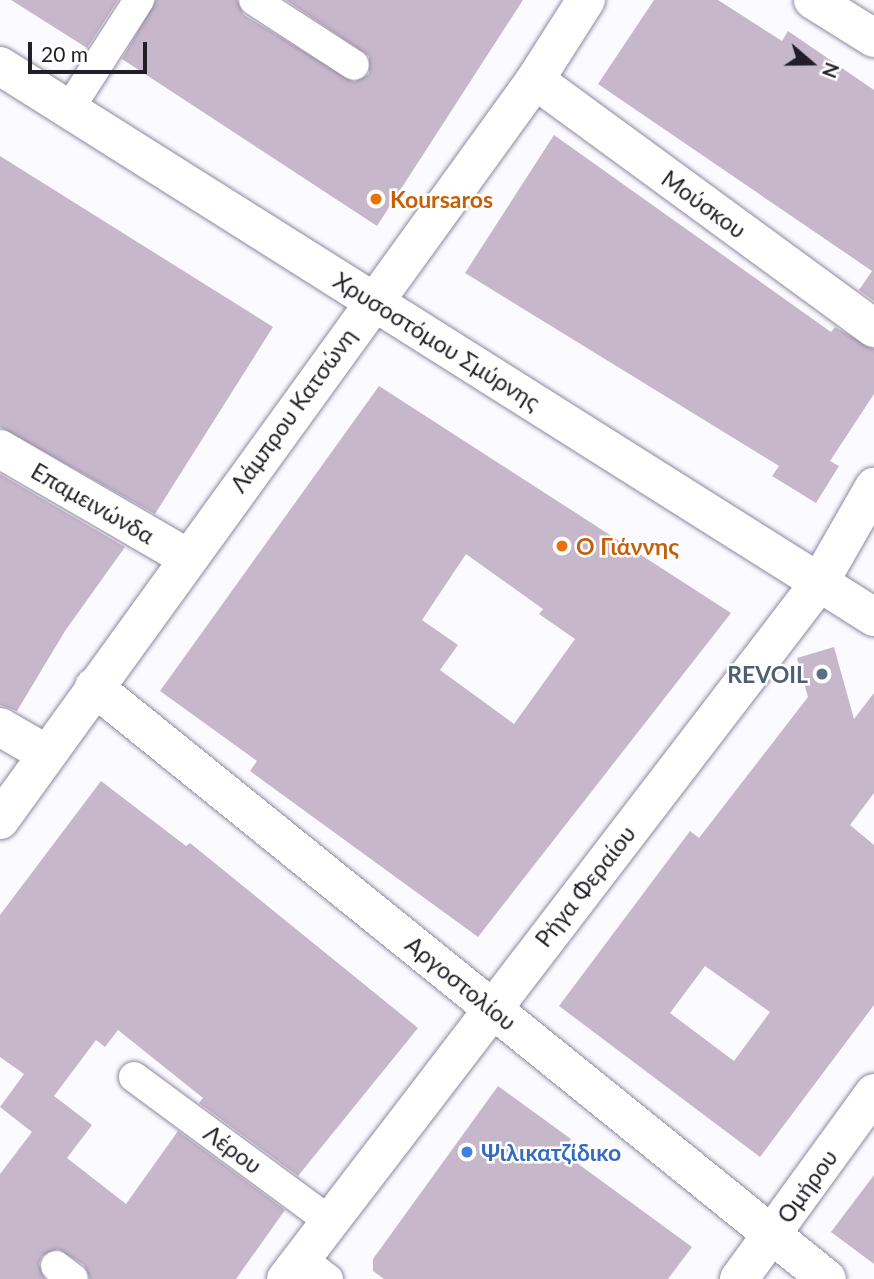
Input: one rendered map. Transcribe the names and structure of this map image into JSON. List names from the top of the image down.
{
  "streets": {
    "street": [
      "Μούσκου",
      "Χρυσοστόμου Σμύρνης",
      "Λάμπρου Κατσώνη",
      "Επαμεινώνδα",
      "Ρήγα Φεραίου",
      "Αργοστολίου",
      "Λέρου",
      "Ομήρου"
    ]
  },
  "crossings": [
    ["Μούσκου", "Λάμπρου Κατσώνη"],
    ["Χρυσοστόμου Σμύρνης", "Λάμπρου Κατσώνη"],
    ["Χρυσοστόμου Σμύρνης", "Ρήγα Φεραίου"],
    ["Λάμπρου Κατσώνη", "Επαμεινώνδα"],
    ["Λάμπρου Κατσώνη", "Αργοστολίου"],
    ["Ρήγα Φεραίου", "Αργοστολίου"],
    ["Ρήγα Φεραίου", "Λέρου"],
    ["Αργοστολίου", "Ομήρου"]
  ],
  "places": [
    "Koursaros",
    "Ο Γιάννης",
    "REVOIL",
    "Ψιλικατζίδικο"
  ],
  "scale_bar": "20 m",
  "north": "right"
}
